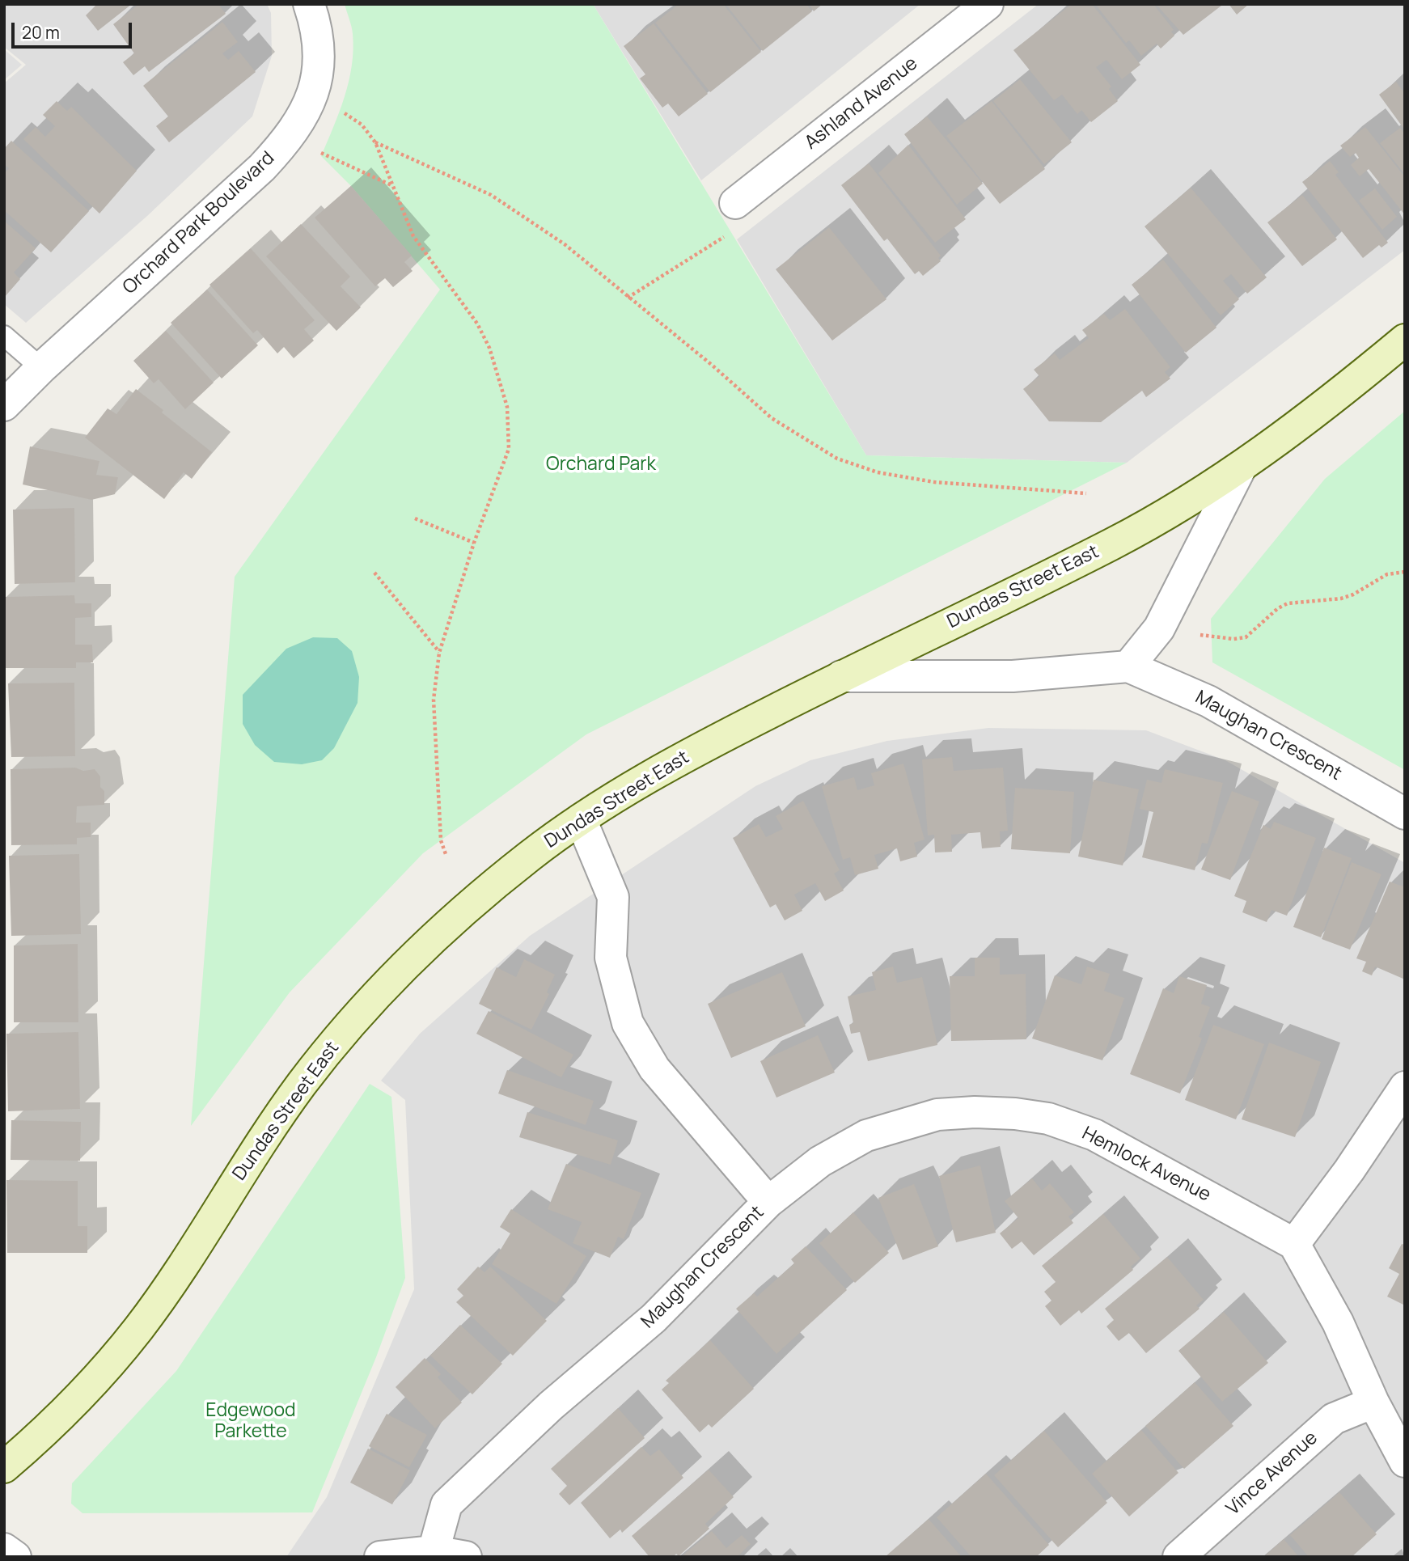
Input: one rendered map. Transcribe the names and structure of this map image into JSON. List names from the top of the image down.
{
  "streets": {
    "street": [
      "Ashland Avenue",
      "Orchard Park Boulevard",
      "Dundas Street East",
      "Maughan Crescent",
      "Hemlock Avenue",
      "Vince Avenue"
    ]
  },
  "crossings": [
    ["Dundas Street East", "Maughan Crescent"],
    ["Maughan Crescent", "Hemlock Avenue"]
  ],
  "parks": ["Orchard Park", "Edgewood Parkette"],
  "scale_bar": "20 m"
}
